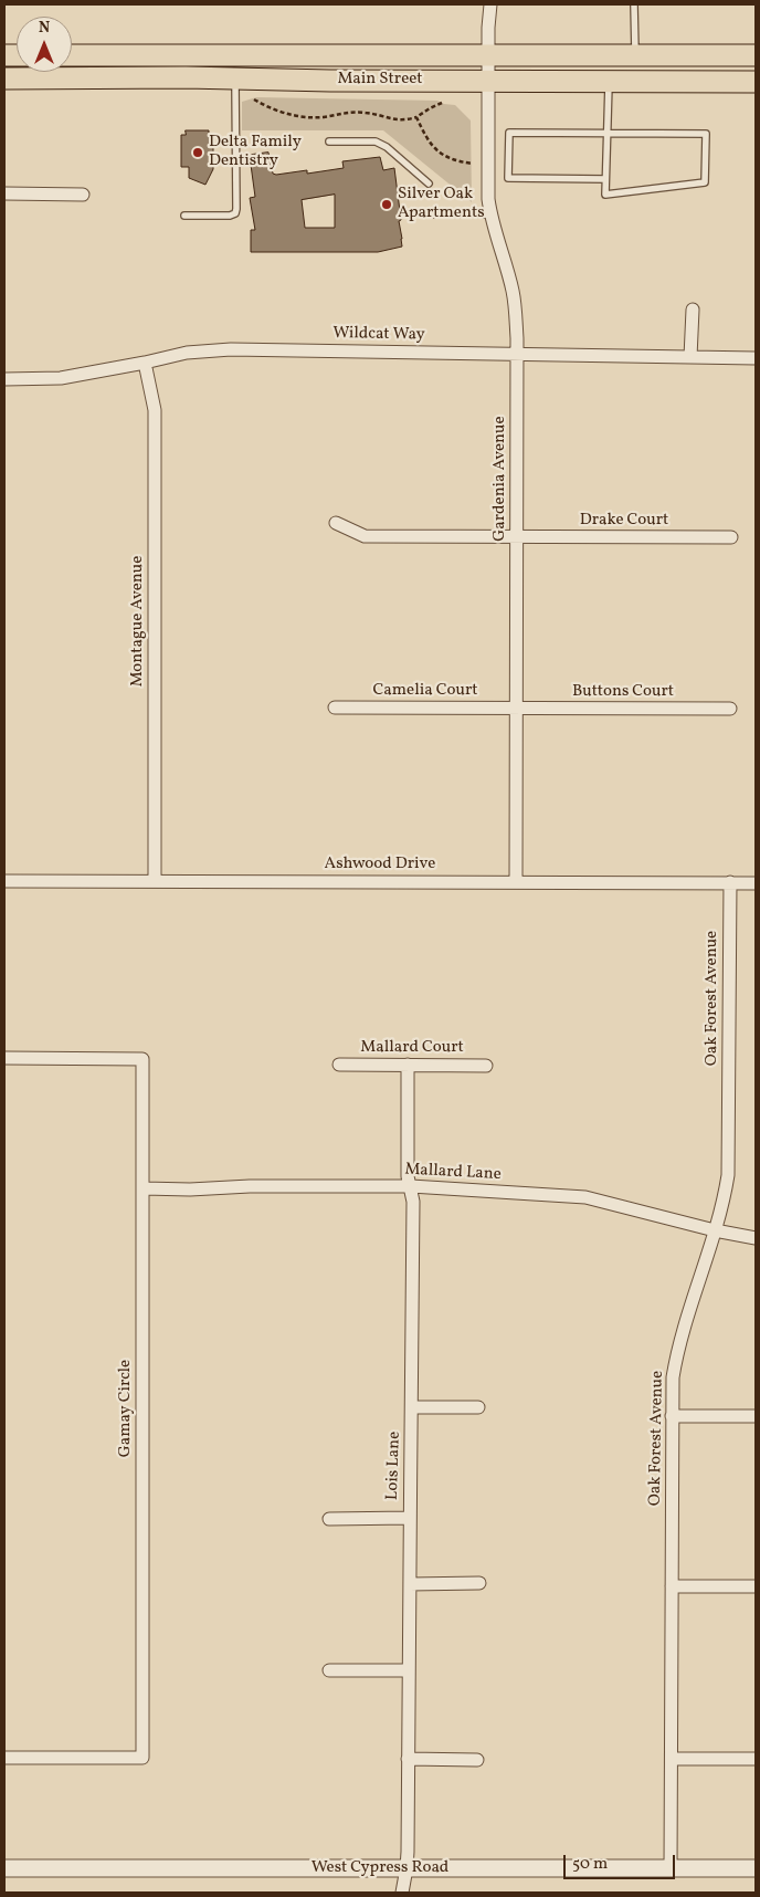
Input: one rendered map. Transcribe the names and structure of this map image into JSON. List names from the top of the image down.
{
  "streets": {
    "main road": ["Main Street"],
    "street": [
      "Wildcat Way",
      "Gardenia Avenue",
      "Drake Court",
      "Montague Avenue",
      "Camelia Court",
      "Buttons Court",
      "Ashwood Drive",
      "Oak Forest Avenue",
      "Mallard Court",
      "Mallard Lane",
      "Gamay Circle",
      "Lois Lane",
      "West Cypress Road"
    ]
  },
  "crossings": [
    ["Main Street", "Gardenia Avenue"],
    ["Wildcat Way", "Gardenia Avenue"],
    ["Wildcat Way", "Montague Avenue"],
    ["Gardenia Avenue", "Drake Court"],
    ["Gardenia Avenue", "Camelia Court"],
    ["Gardenia Avenue", "Buttons Court"],
    ["Gardenia Avenue", "Ashwood Drive"],
    ["Montague Avenue", "Ashwood Drive"],
    ["Camelia Court", "Buttons Court"],
    ["Ashwood Drive", "Oak Forest Avenue"],
    ["Oak Forest Avenue", "Mallard Lane"],
    ["Oak Forest Avenue", "West Cypress Road"],
    ["Mallard Court", "Lois Lane"],
    ["Mallard Lane", "Gamay Circle"],
    ["Mallard Lane", "Lois Lane"],
    ["Lois Lane", "West Cypress Road"]
  ],
  "places": ["Delta Family Dentistry", "Silver Oak Apartments"],
  "scale_bar": "50 m",
  "north": "top"
}
